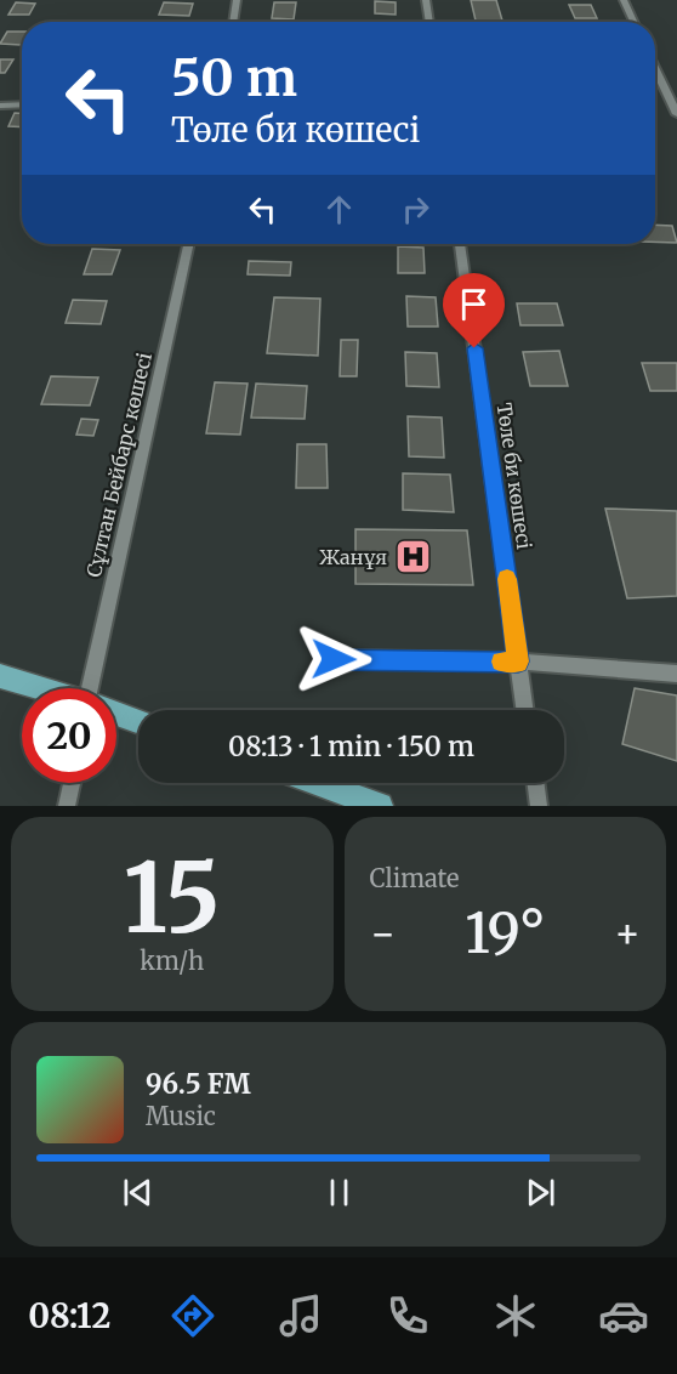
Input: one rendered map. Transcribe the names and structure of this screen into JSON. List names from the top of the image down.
{
  "streets": {
    "street": ["Сұлтан Бейбарс көшесі", "Төле би көшесі"]
  },
  "places": {
    "hospital": ["Жанұя"]
  },
  "page": {
    "turn": ["50 m", "Төле би көшесі"],
    "limit": "20",
    "trip": "08:13 · 1 min · 150 m",
    "tile": [
      ["15", "km/h"],
      "Climate"
    ],
    "heat": ["−", "19°", "+"],
    "song": ["96.5 FM", "Music"],
    "tabs": "08:12"
  }
}
